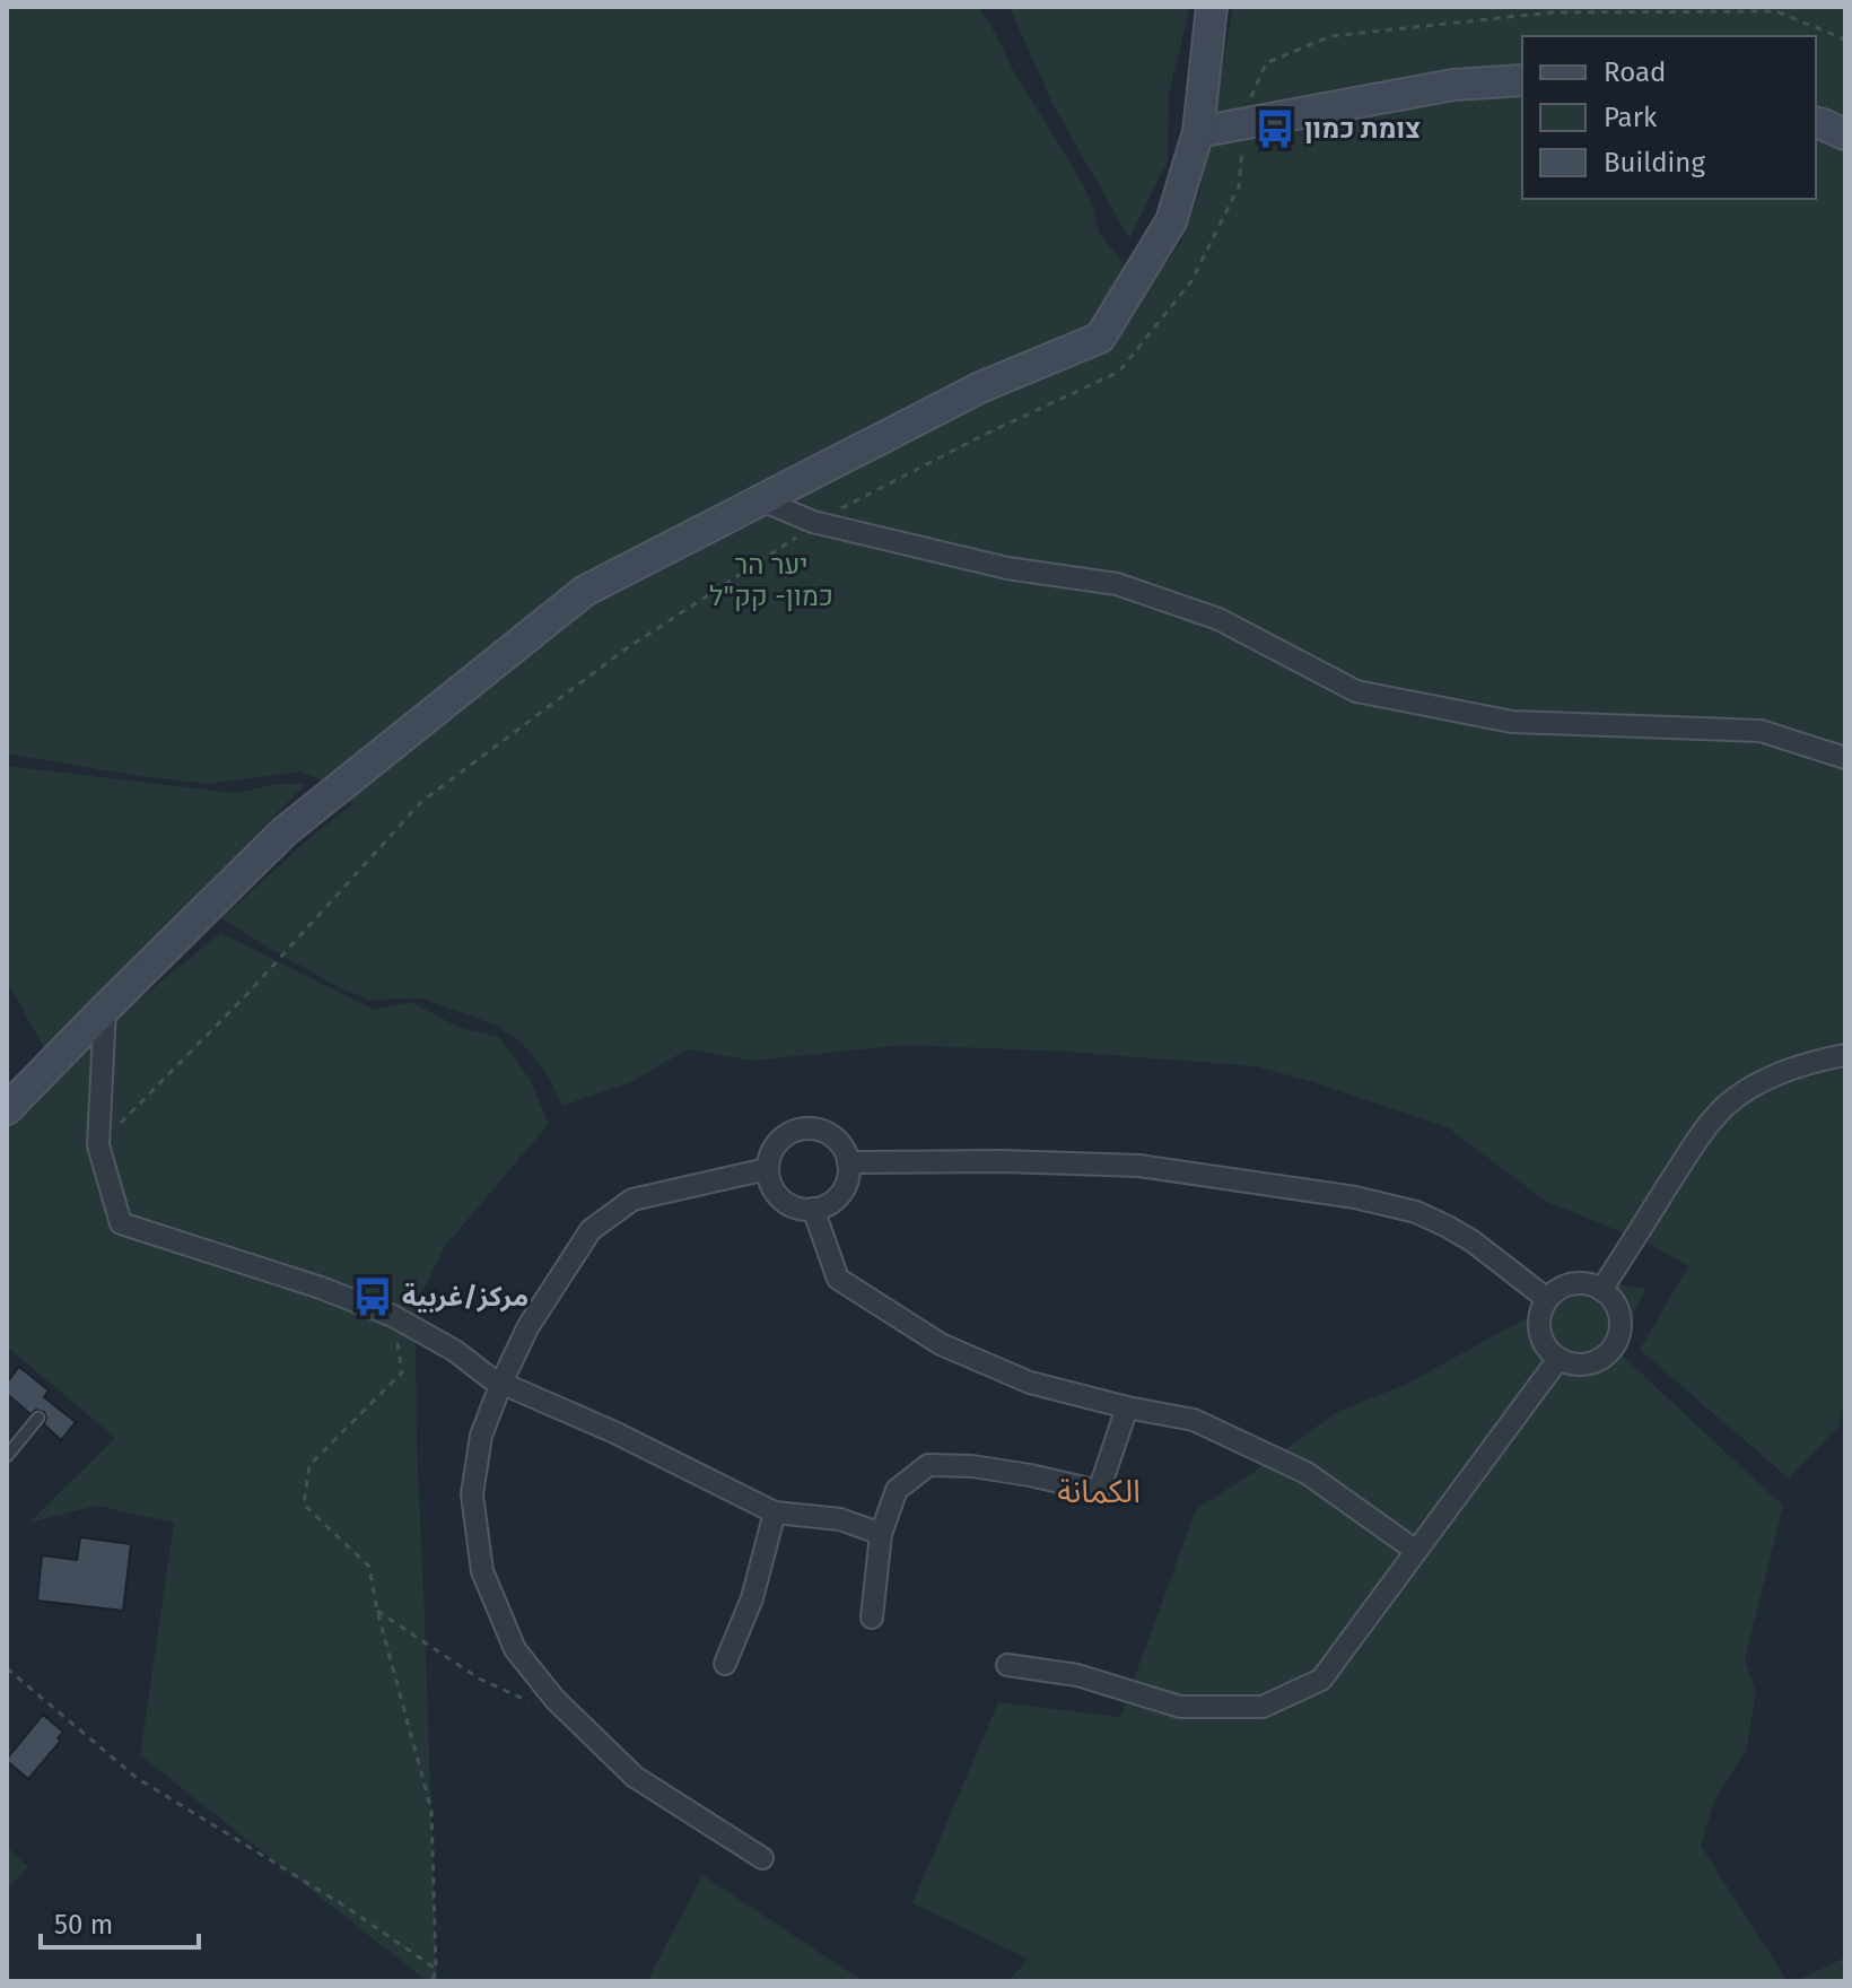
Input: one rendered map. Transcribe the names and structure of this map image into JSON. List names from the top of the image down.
{
  "districts": ["الكمانة"],
  "parks": ["יער הר כמון- קק\"ל"],
  "places": {
    "bus stop": ["צומת כמון", "مركز/غربية"]
  },
  "legend": ["Road", "Park", "Building"],
  "scale_bar": "50 m"
}
